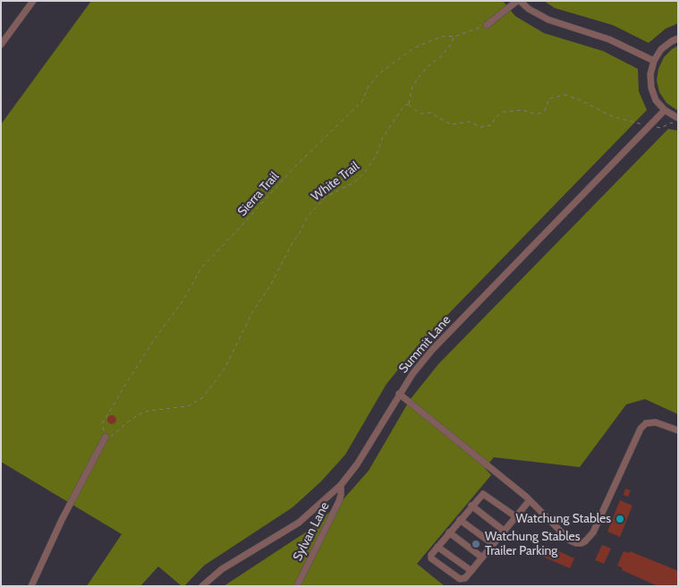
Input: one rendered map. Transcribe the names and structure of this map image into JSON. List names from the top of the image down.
{
  "streets": {
    "street": ["Summit Lane", "Sylvan Lane"],
    "path": ["White Trail", "Sierra Trail"]
  },
  "crossings": [
    ["White Trail", "Sierra Trail"],
    ["Summit Lane", "Sylvan Lane"]
  ],
  "places": ["Watchung Stables", "Watchung Stables Trailer Parking"]
}
